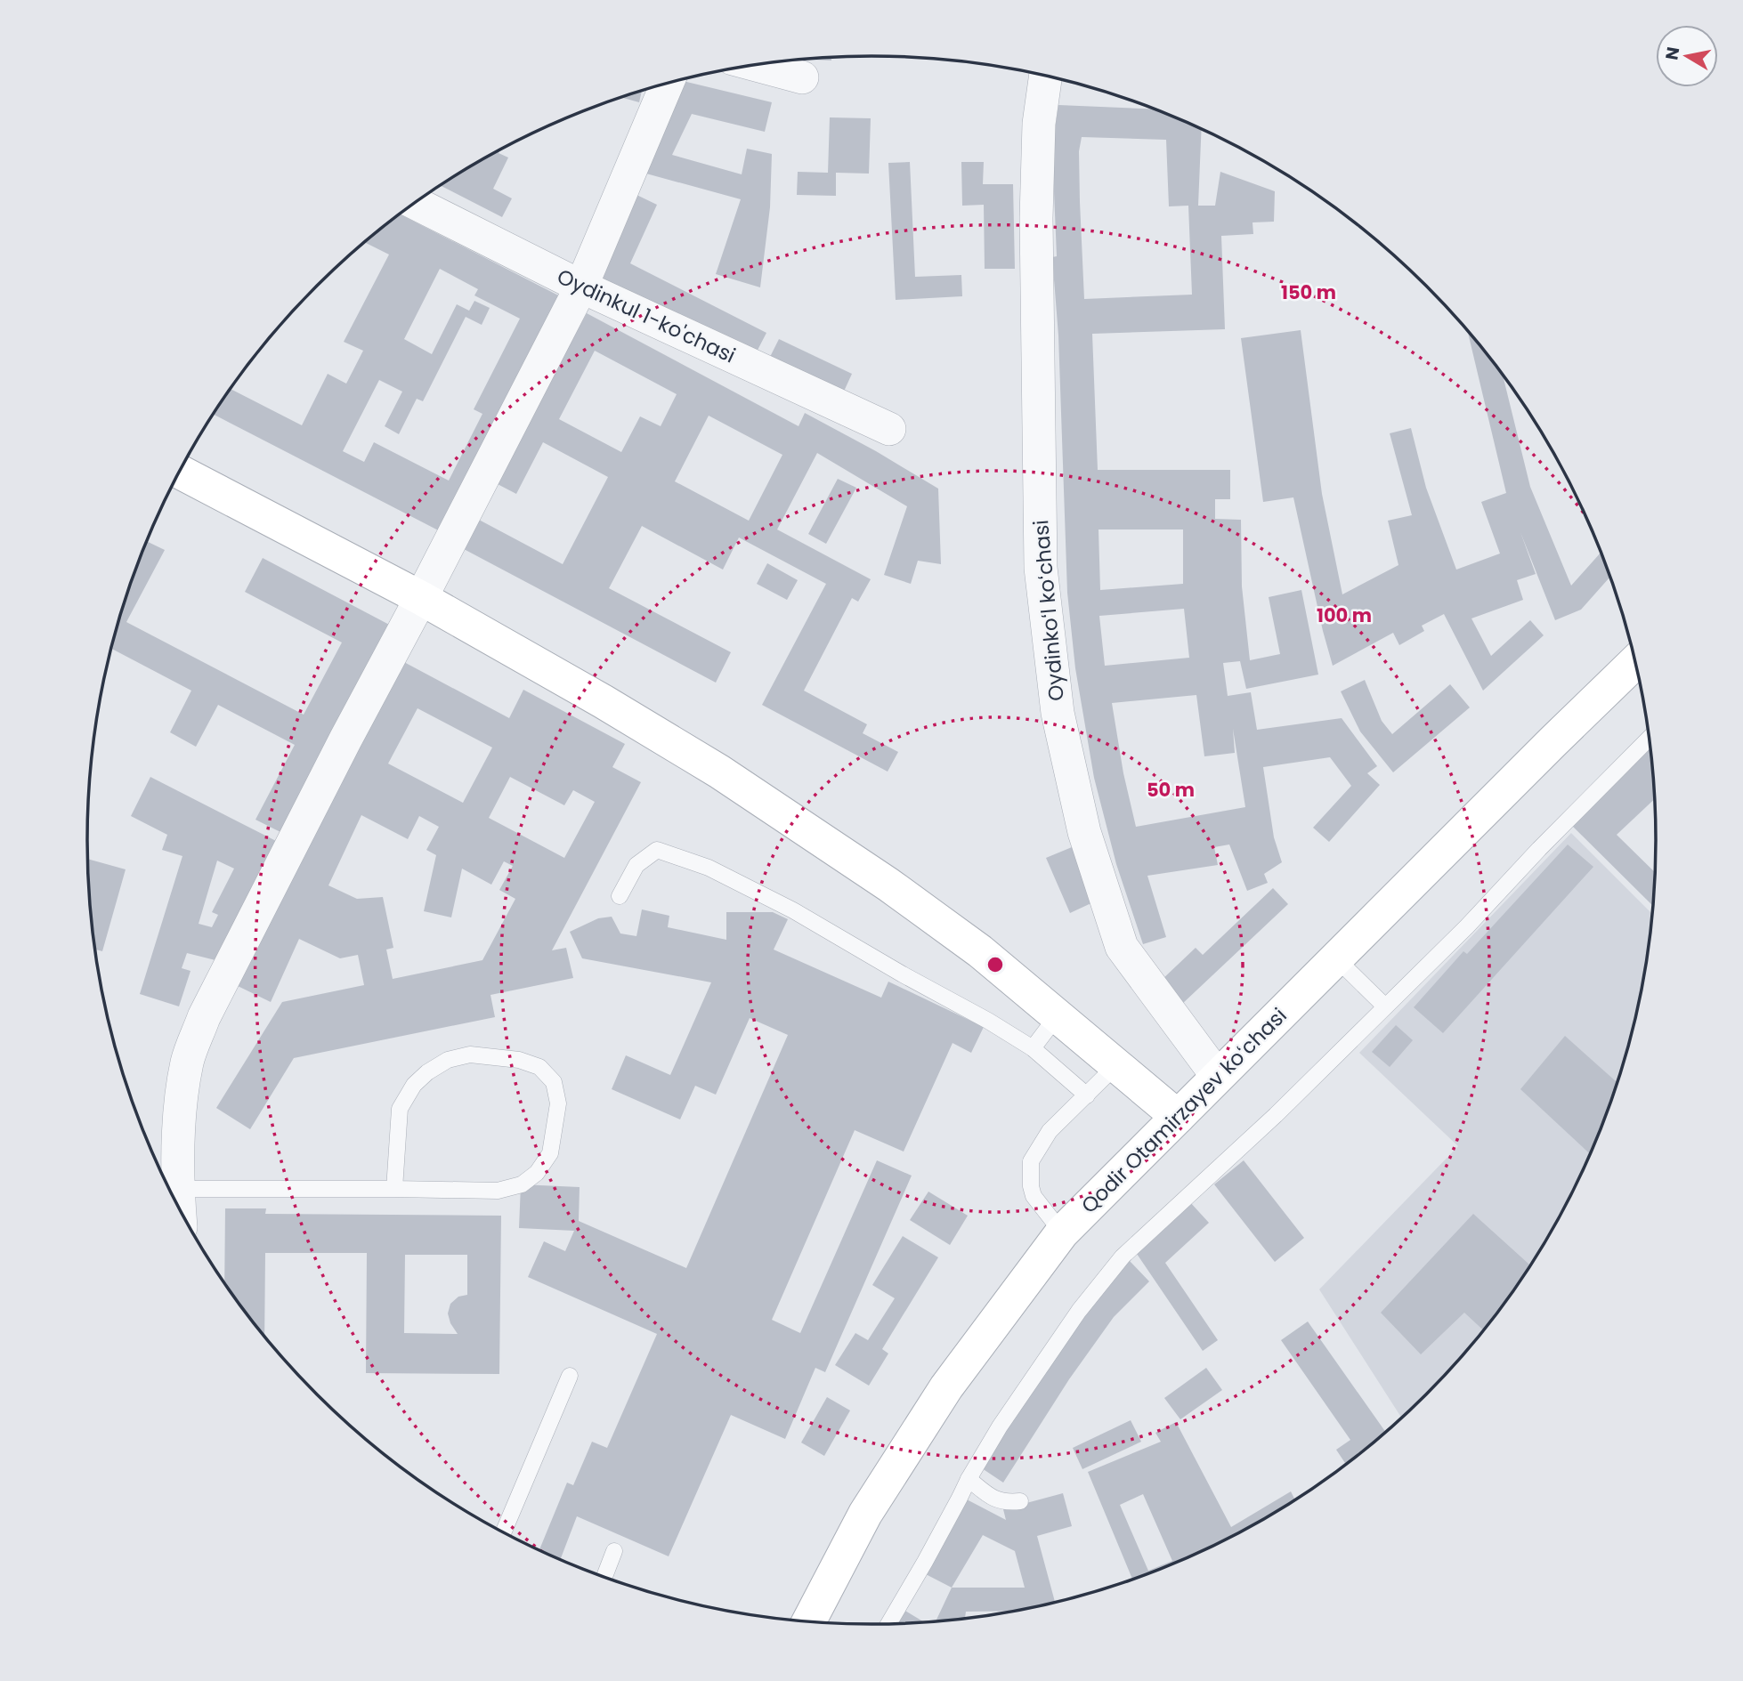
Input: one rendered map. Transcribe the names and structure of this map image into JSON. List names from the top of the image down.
{
  "streets": {
    "main road": ["Qodir Otamirzayev koʻchasi"],
    "street": ["Oydinkul 1-ko'chasi", "Oydinkoʻl koʻchasi"]
  },
  "crossings": [
    ["Oydinkoʻl koʻchasi", "Qodir Otamirzayev koʻchasi"]
  ],
  "north": "left",
  "rings": ["150 m", "100 m", "50 m"]
}
